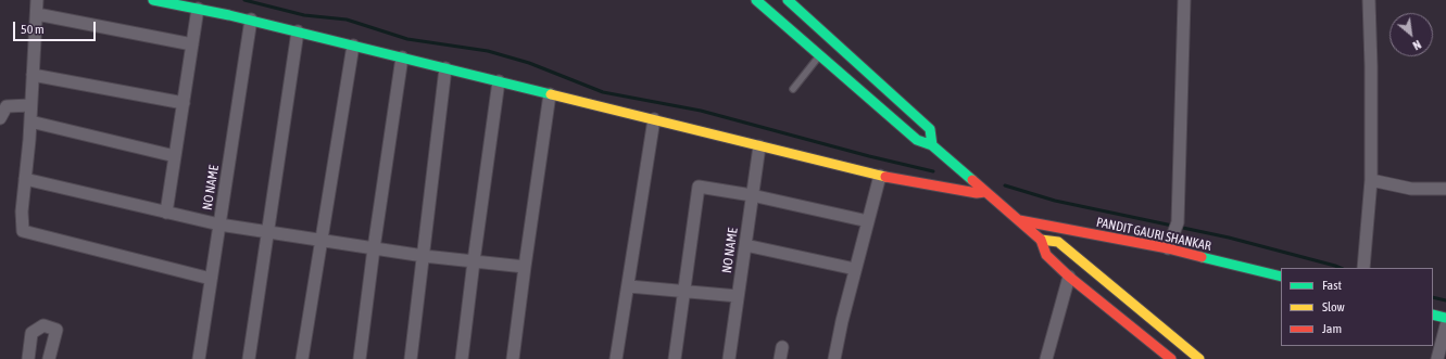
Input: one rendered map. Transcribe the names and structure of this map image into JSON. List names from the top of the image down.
{
  "streets": {
    "street": ["NO NAME", "PANDIT GAURI SHANKAR"]
  },
  "legend": ["Fast", "Slow", "Jam"],
  "scale_bar": "50 m",
  "north": "bottom right"
}
